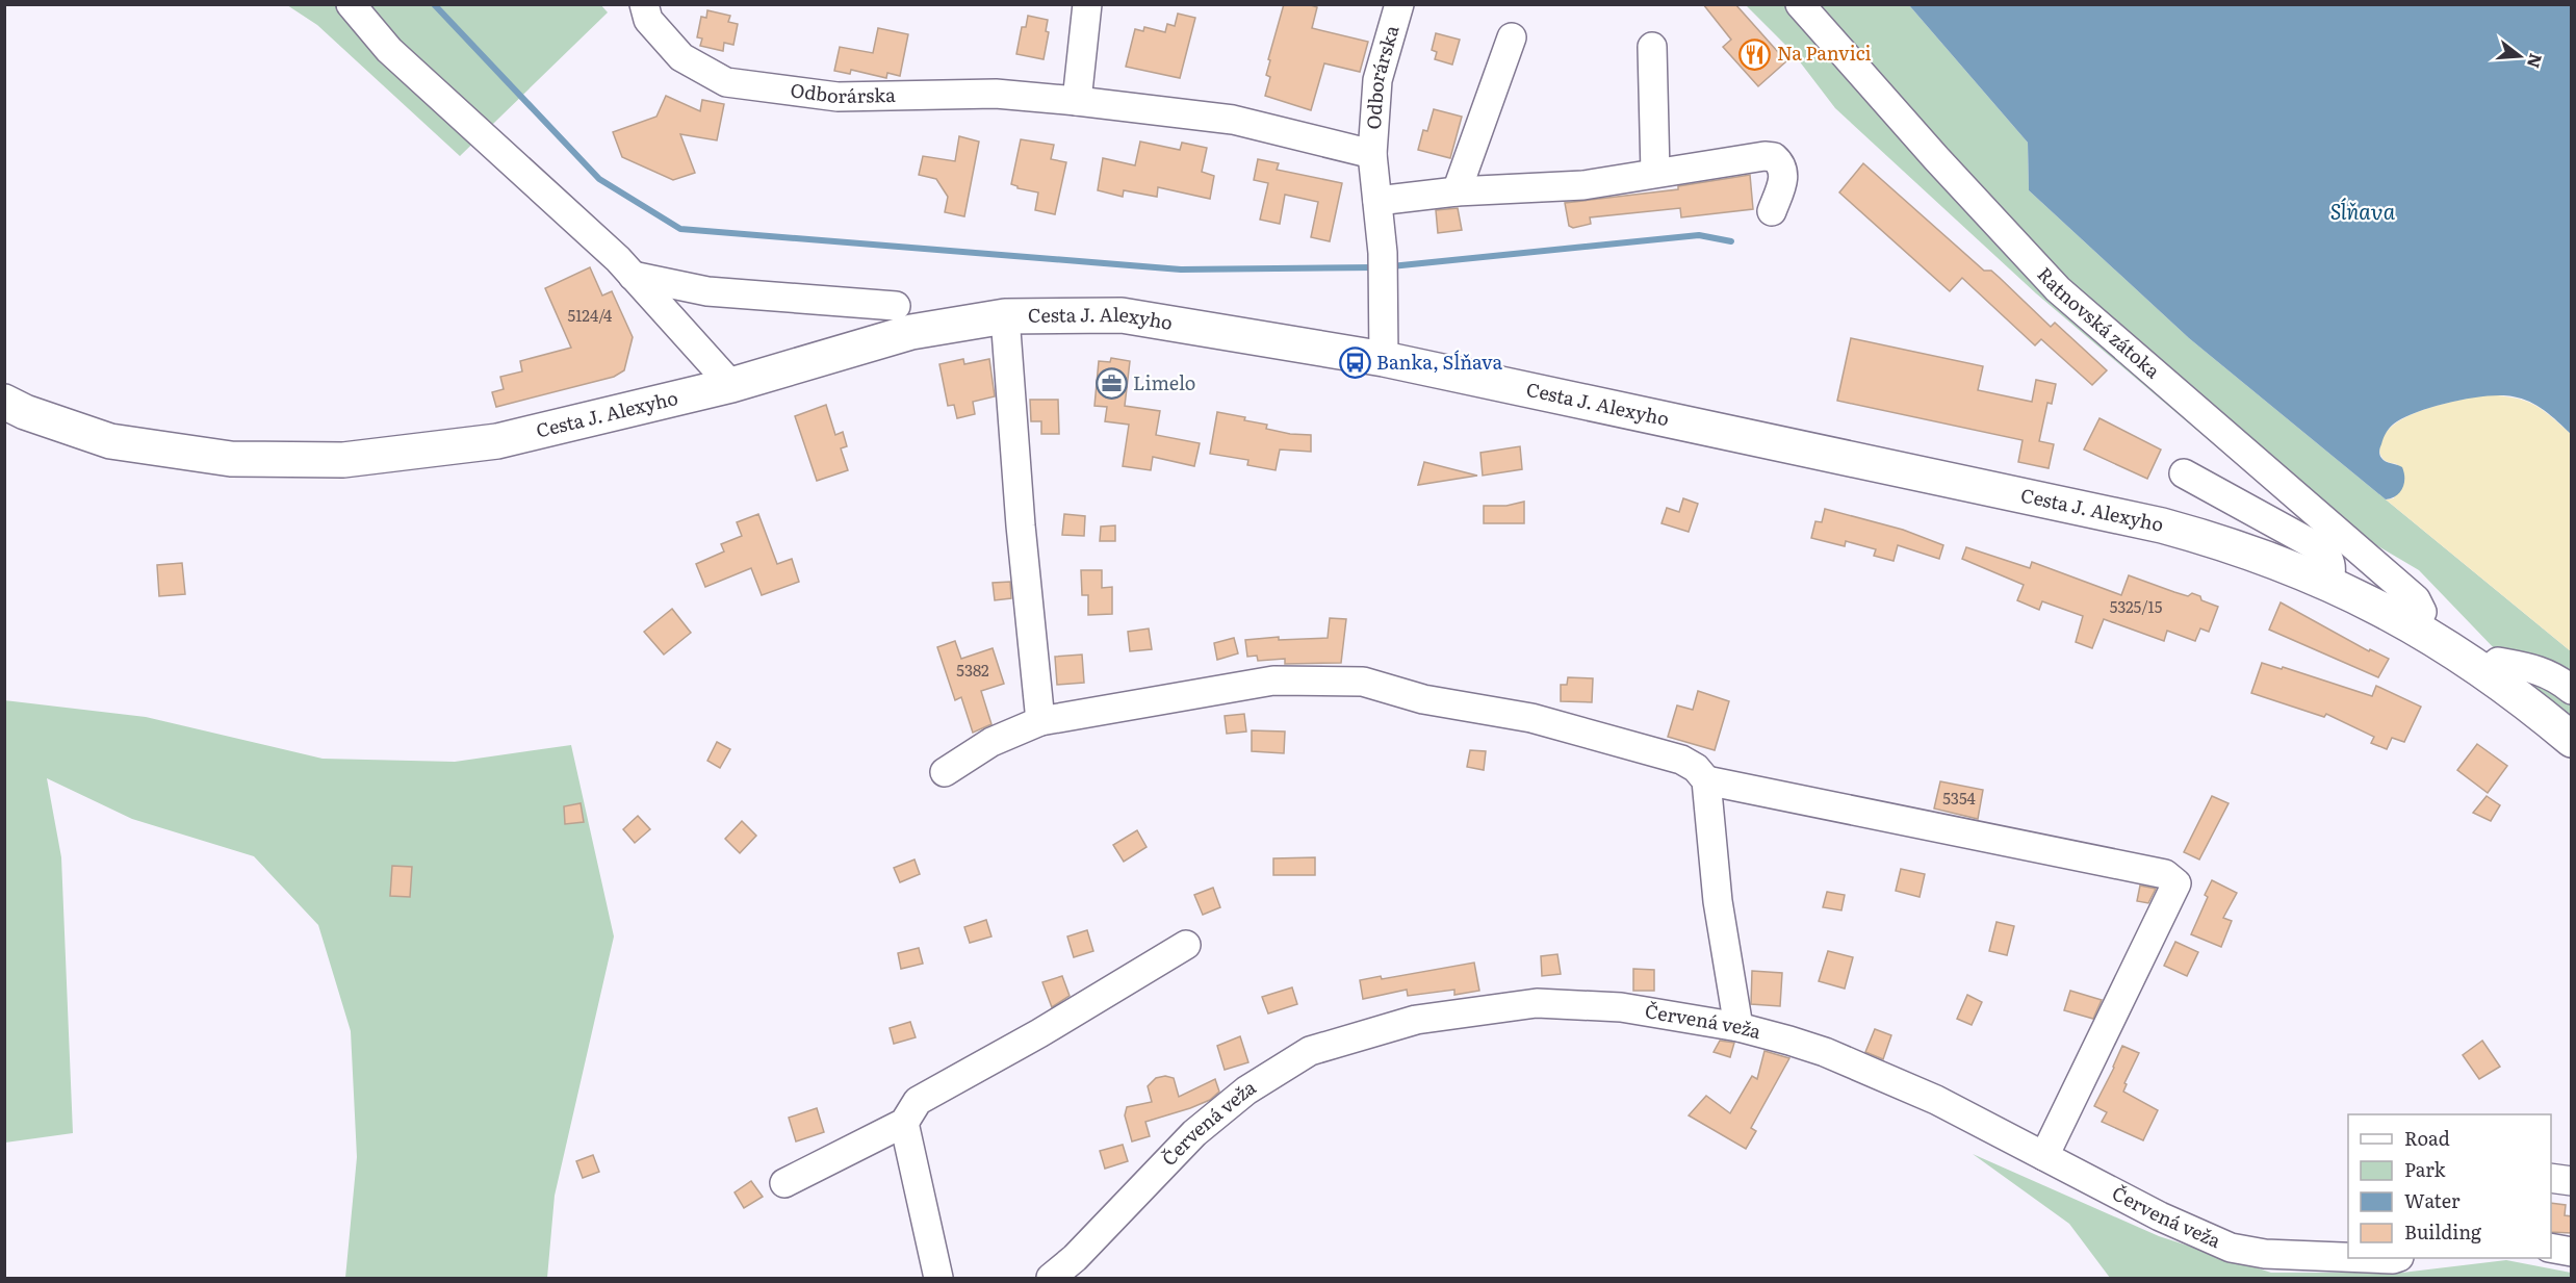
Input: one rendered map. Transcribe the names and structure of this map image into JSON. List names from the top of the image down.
{
  "streets": {
    "main road": ["Cesta J. Alexyho"],
    "lane": ["Odborárska", "Ratnovská zátoka", "Červená veža"]
  },
  "crossings": [
    ["Odborárska", "Cesta J. Alexyho"]
  ],
  "water": ["Sĺňava"],
  "places": {
    "restaurant": ["Na Panvici"],
    "bus stop": ["Banka, Sĺňava"],
    "office": ["Limelo"]
  },
  "house_numbers": [
    "5124/4",
    "5325/15",
    "5382",
    "5354"
  ],
  "legend": [
    "Road",
    "Park",
    "Water",
    "Building"
  ],
  "north": "right"
}
